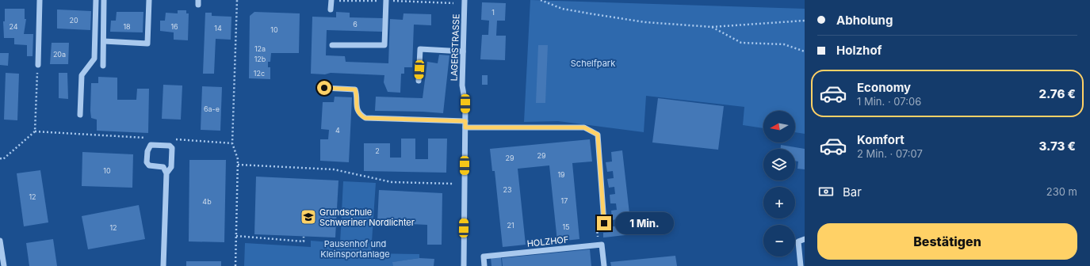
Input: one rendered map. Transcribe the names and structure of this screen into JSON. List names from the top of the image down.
{
  "streets": {
    "street": ["LAGERSTRASSE", "HOLZHOF"]
  },
  "parks": ["Schelfpark", "Pausenhof und Kleinsportanlage"],
  "places": {
    "school or university": ["Grundschule Schweriner Nordlichter"]
  },
  "house_numbers": [
    "1",
    "20",
    "6",
    "24",
    "18",
    "16",
    "14",
    "10",
    "12a",
    "20a",
    "12b",
    "12c",
    "6a-e",
    "4",
    "2",
    "29",
    "29",
    "10",
    "19",
    "23",
    "12",
    "17",
    "4b",
    "21",
    "15",
    "12"
  ],
  "north": "left",
  "page": {
    "banner": ["Abholung", "Holzhof"],
    "list": [
      {
        "name": "Economy",
        "note": "1 Min. · 07:06",
        "value": "2.76 €"
      },
      {
        "name": "Komfort",
        "note": "2 Min. · 07:07",
        "value": "3.73 €"
      }
    ],
    "map_buttons": ["+", "−"],
    "pay": ["Bar", "230 m"],
    "bubble": "1 Min.",
    "buttons": "Bestätigen"
  }
}
